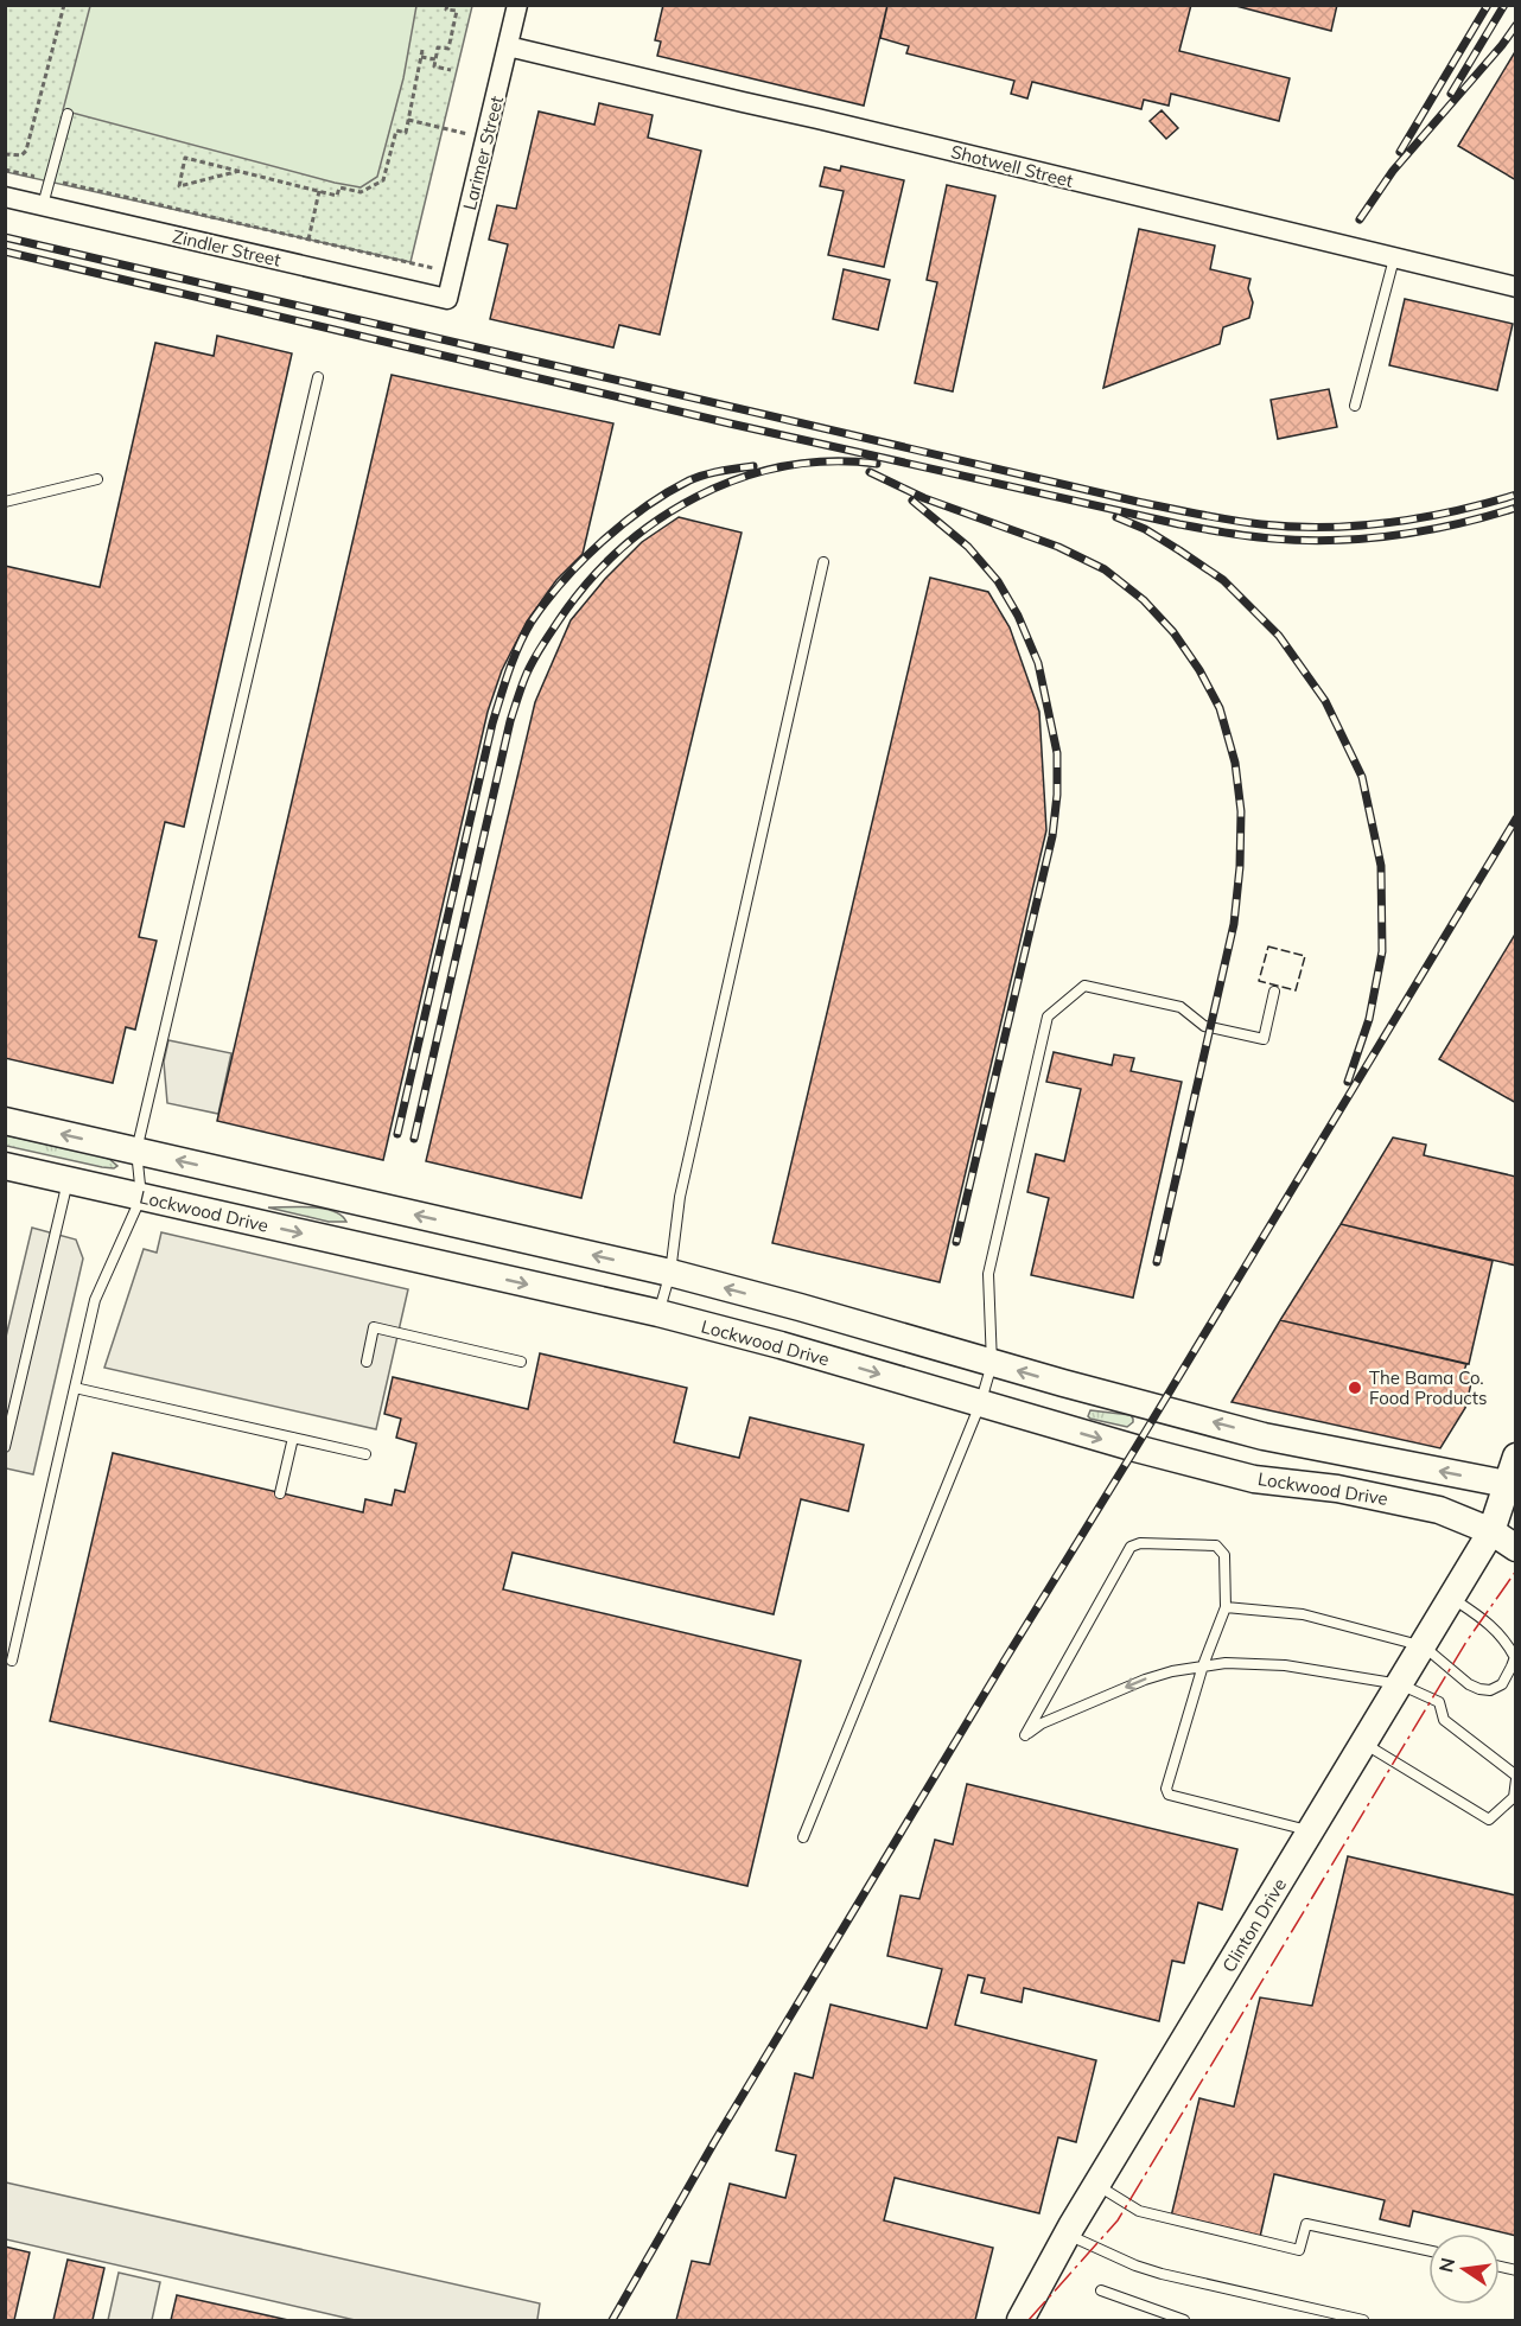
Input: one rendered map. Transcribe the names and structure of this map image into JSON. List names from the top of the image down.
{
  "streets": {
    "main road": ["Lockwood Drive", "Clinton Drive"],
    "street": ["Larimer Street", "Shotwell Street", "Zindler Street"]
  },
  "crossings": [
    ["Larimer Street", "Shotwell Street"],
    ["Larimer Street", "Zindler Street"],
    ["Lockwood Drive", "Clinton Drive"]
  ],
  "places": ["The Bama Co. Food Products"],
  "north": "left"
}
